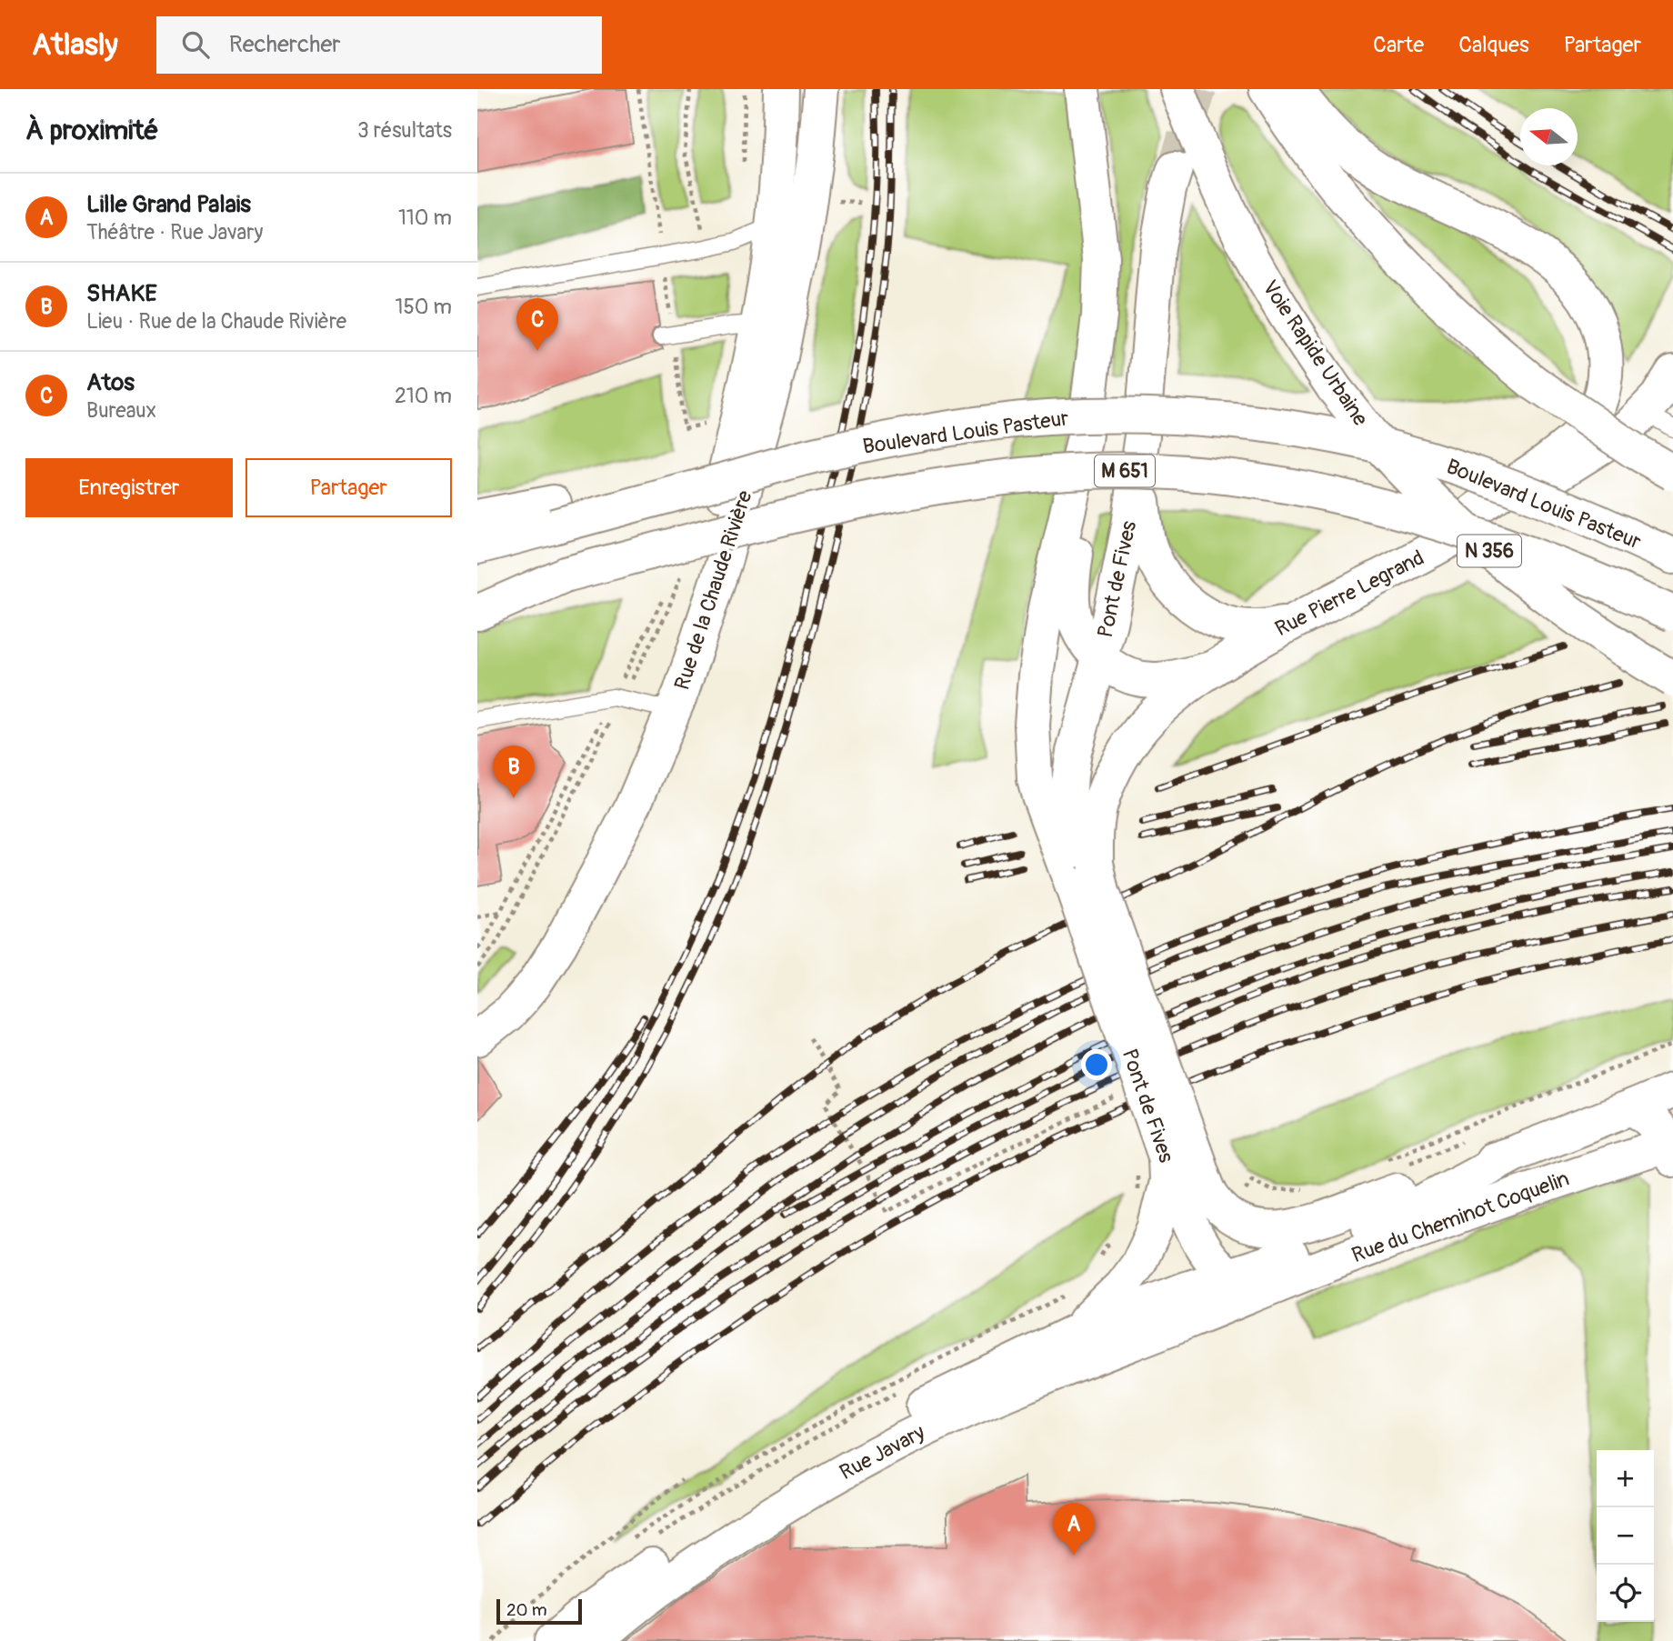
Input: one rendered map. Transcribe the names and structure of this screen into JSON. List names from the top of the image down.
{
  "streets": {
    "main road": [
      "Voie Rapide Urbaine",
      "Boulevard Louis Pasteur",
      "M 651",
      "N 356",
      "Pont de Fives",
      "Rue de la Chaude Rivière",
      "Rue Pierre Legrand",
      "Rue du Cheminot Coquelin",
      "Rue Javary"
    ]
  },
  "crossings": [
    ["Pont de Fives", "Rue Pierre Legrand"],
    ["Pont de Fives", "Rue du Cheminot Coquelin"],
    ["Pont de Fives", "Rue Javary"],
    ["Rue du Cheminot Coquelin", "Rue Javary"]
  ],
  "scale_bar": "20 m",
  "north": "left",
  "page": {
    "header": "Atlasly",
    "search": "Rechercher",
    "nav": ["Carte", "Calques", "Partager"],
    "heading": ["À proximité", "3 résultats"],
    "list": [
      {
        "mark": "A",
        "name": "Lille Grand Palais",
        "note": "Théâtre · Rue Javary",
        "value": "110 m"
      },
      {
        "mark": "B",
        "name": "SHAKE",
        "note": "Lieu · Rue de la Chaude Rivière",
        "value": "150 m"
      },
      {
        "mark": "C",
        "name": "Atos",
        "note": "Bureaux",
        "value": "210 m"
      }
    ],
    "pins": ["C", "B", "A"],
    "buttons": ["Enregistrer", "Partager"],
    "map_buttons": ["+", "−"],
    "scale": "20 m"
  }
}
